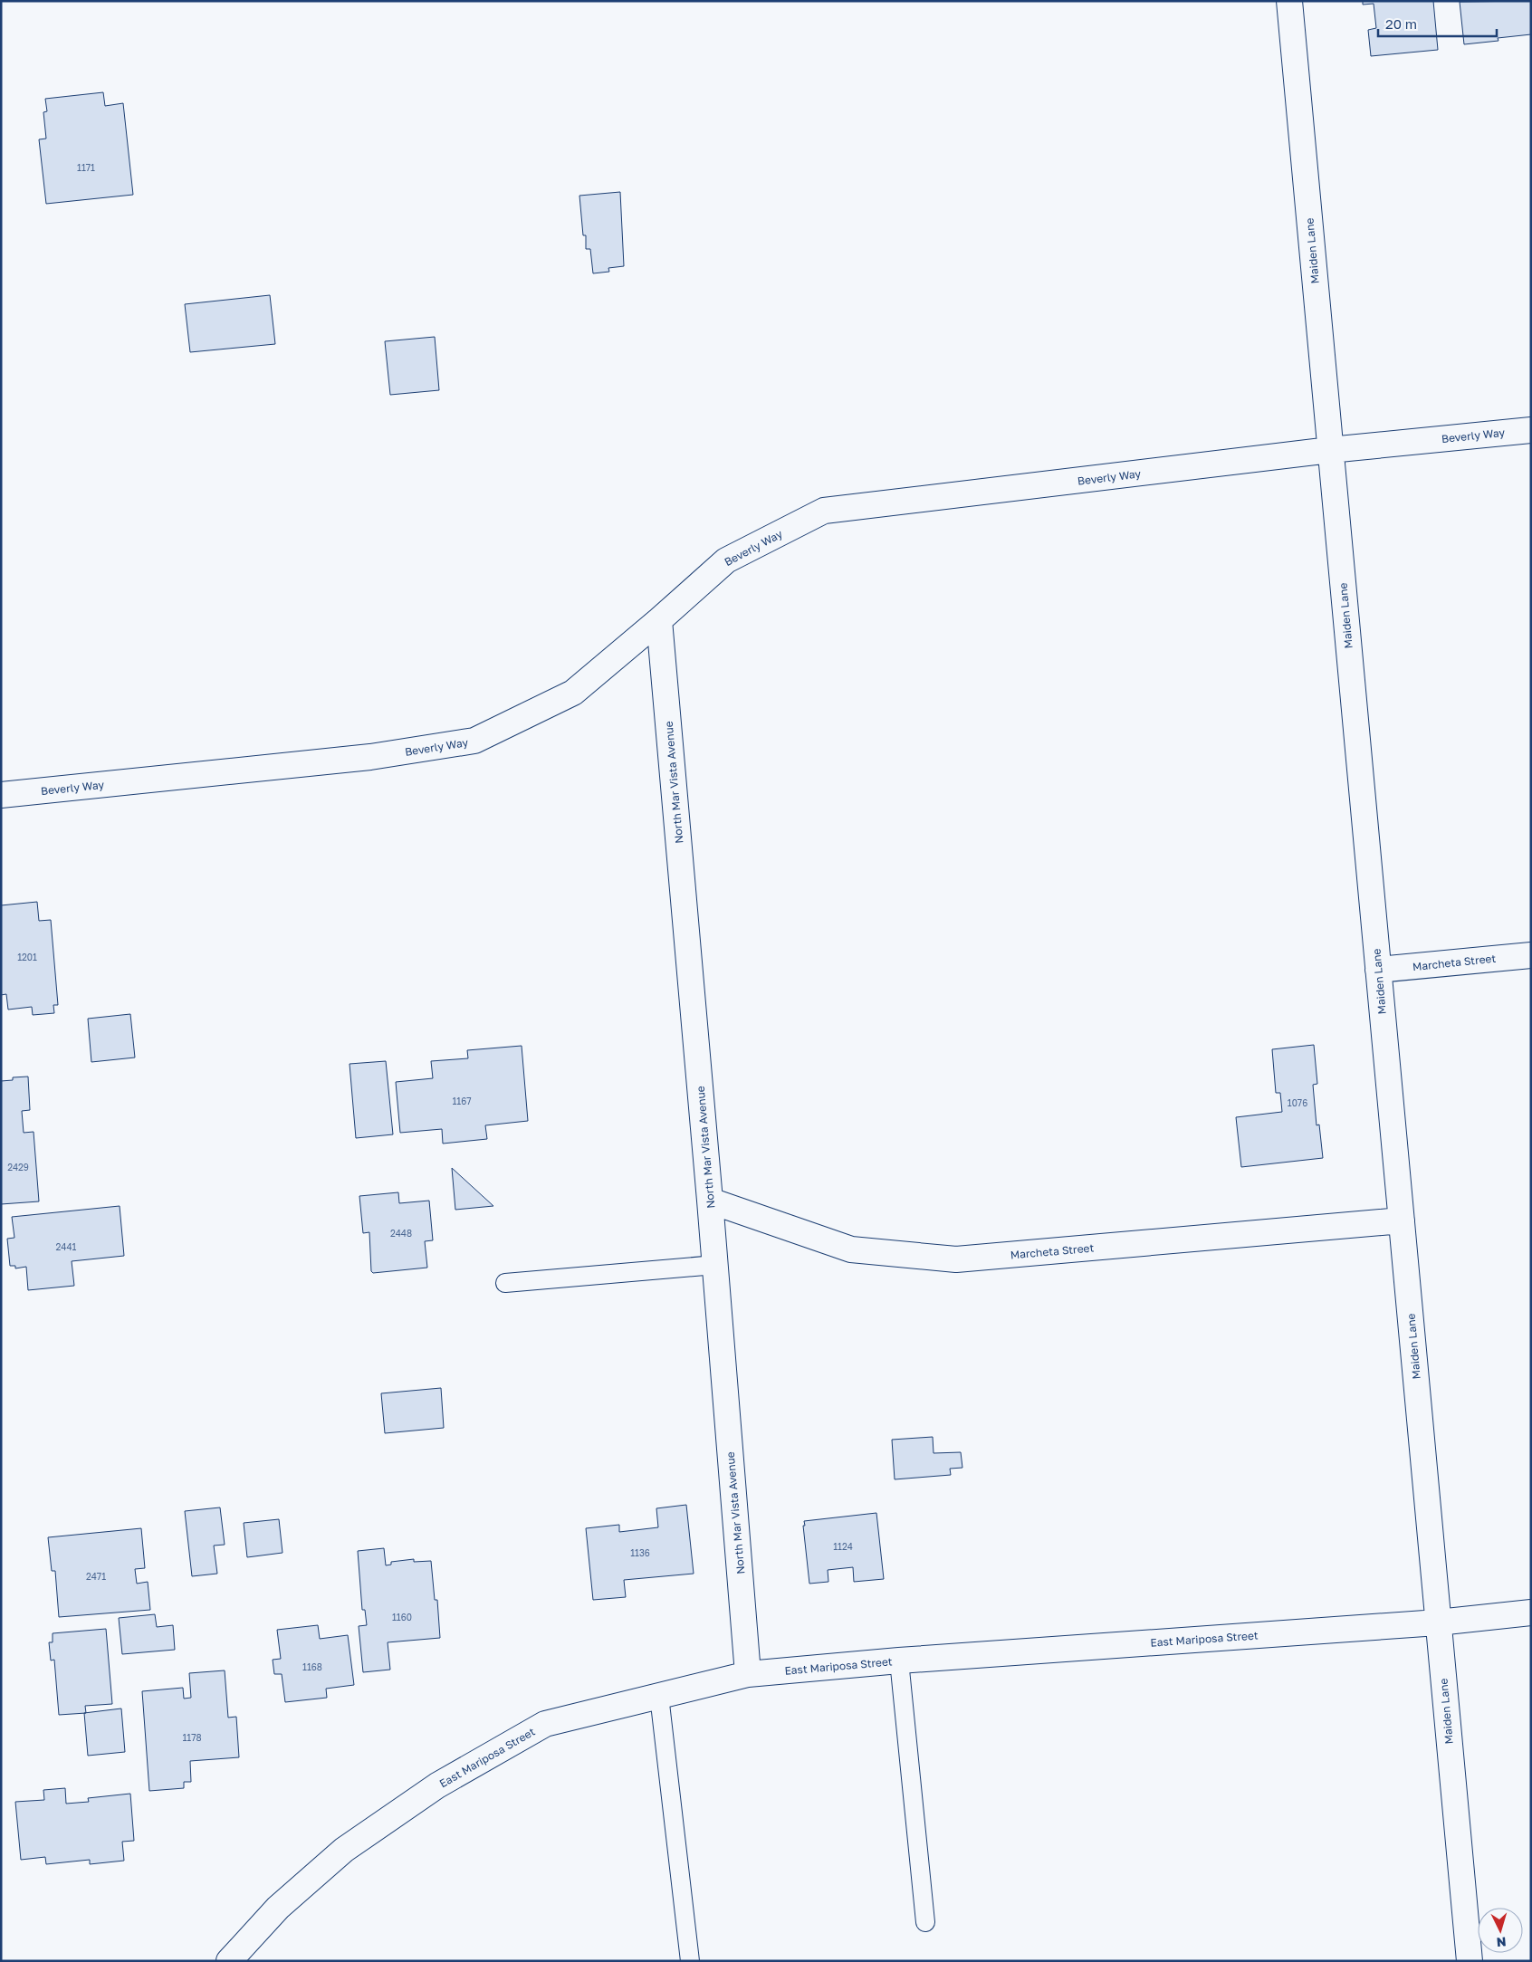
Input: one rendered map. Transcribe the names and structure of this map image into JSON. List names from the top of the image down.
{
  "streets": {
    "street": [
      "Maiden Lane",
      "Beverly Way",
      "North Mar Vista Avenue",
      "Marcheta Street",
      "East Mariposa Street"
    ]
  },
  "crossings": [
    ["Maiden Lane", "Beverly Way"],
    ["Maiden Lane", "Marcheta Street"],
    ["Maiden Lane", "East Mariposa Street"],
    ["Beverly Way", "North Mar Vista Avenue"],
    ["North Mar Vista Avenue", "Marcheta Street"],
    ["North Mar Vista Avenue", "East Mariposa Street"]
  ],
  "house_numbers": [
    "1171",
    "1201",
    "1167",
    "1076",
    "2429",
    "2448",
    "2441",
    "1124",
    "1136",
    "2471",
    "1160",
    "1168",
    "1178"
  ],
  "scale_bar": "20 m",
  "north": "bottom"
}
